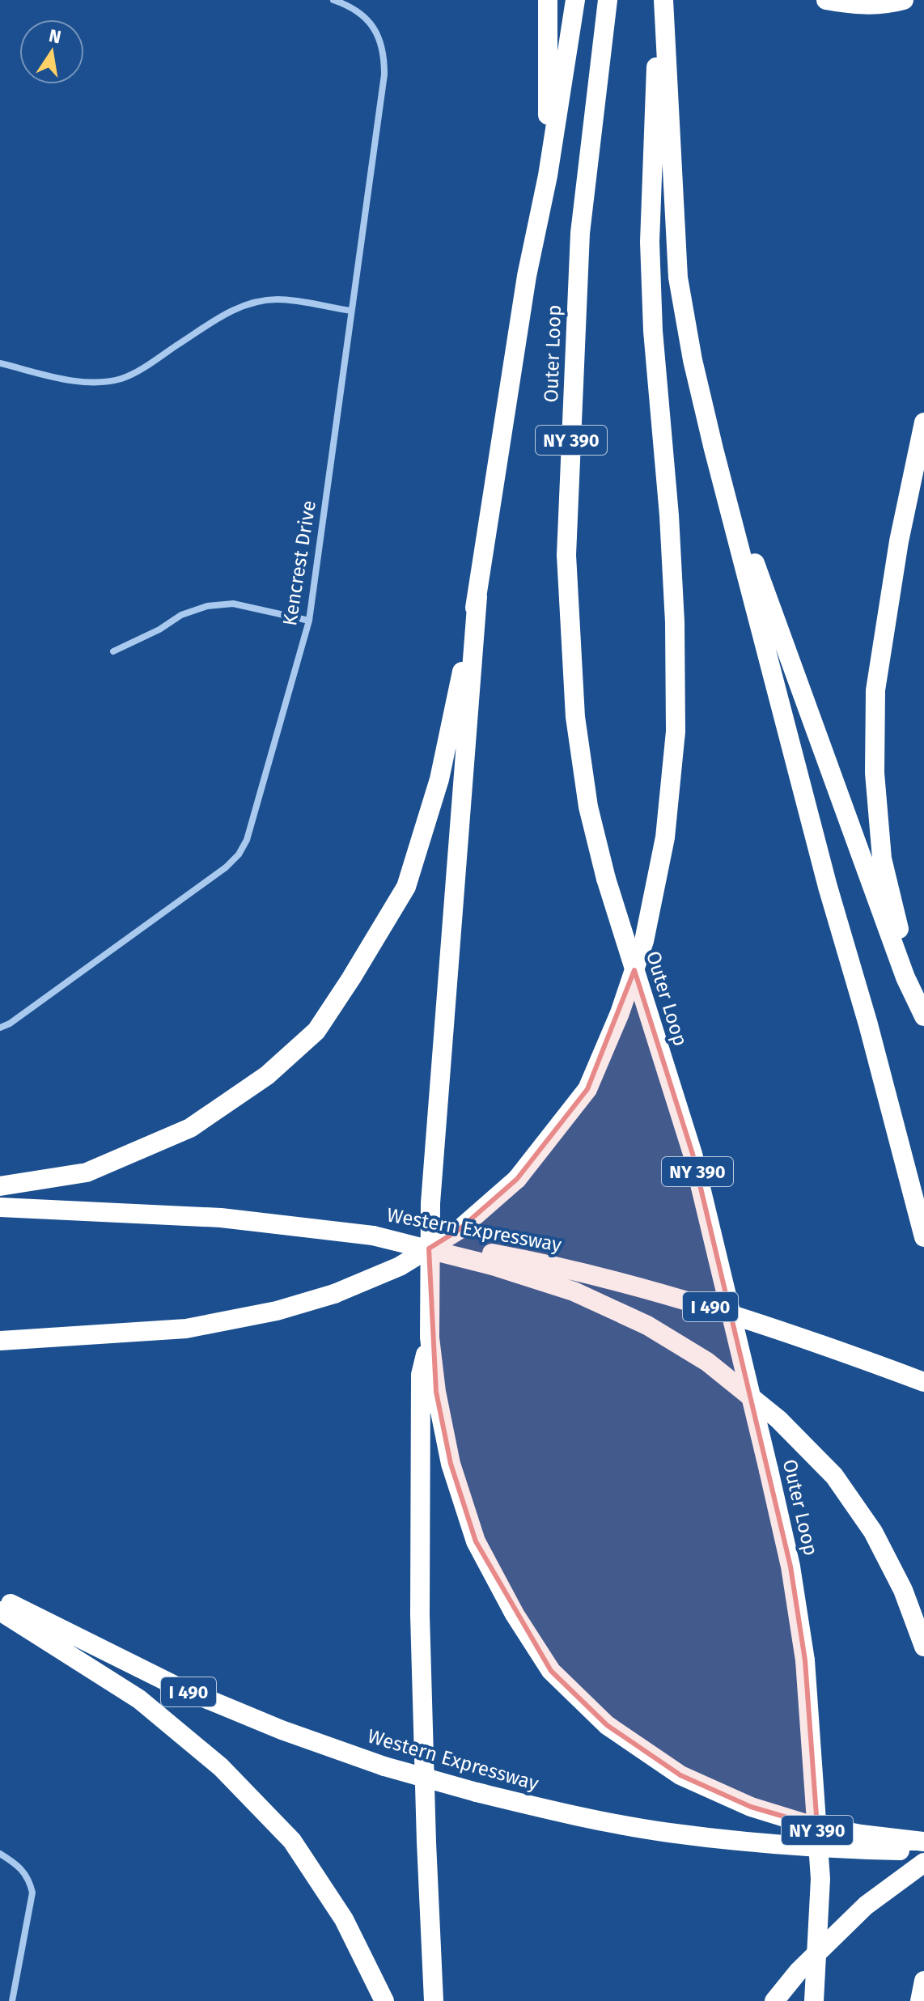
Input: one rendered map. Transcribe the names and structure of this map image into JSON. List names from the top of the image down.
{
  "streets": {
    "highway": [
      "Outer Loop",
      "NY 390",
      "Western Expressway",
      "I 490"
    ],
    "street": ["Kencrest Drive"]
  },
  "north": "top"
}
